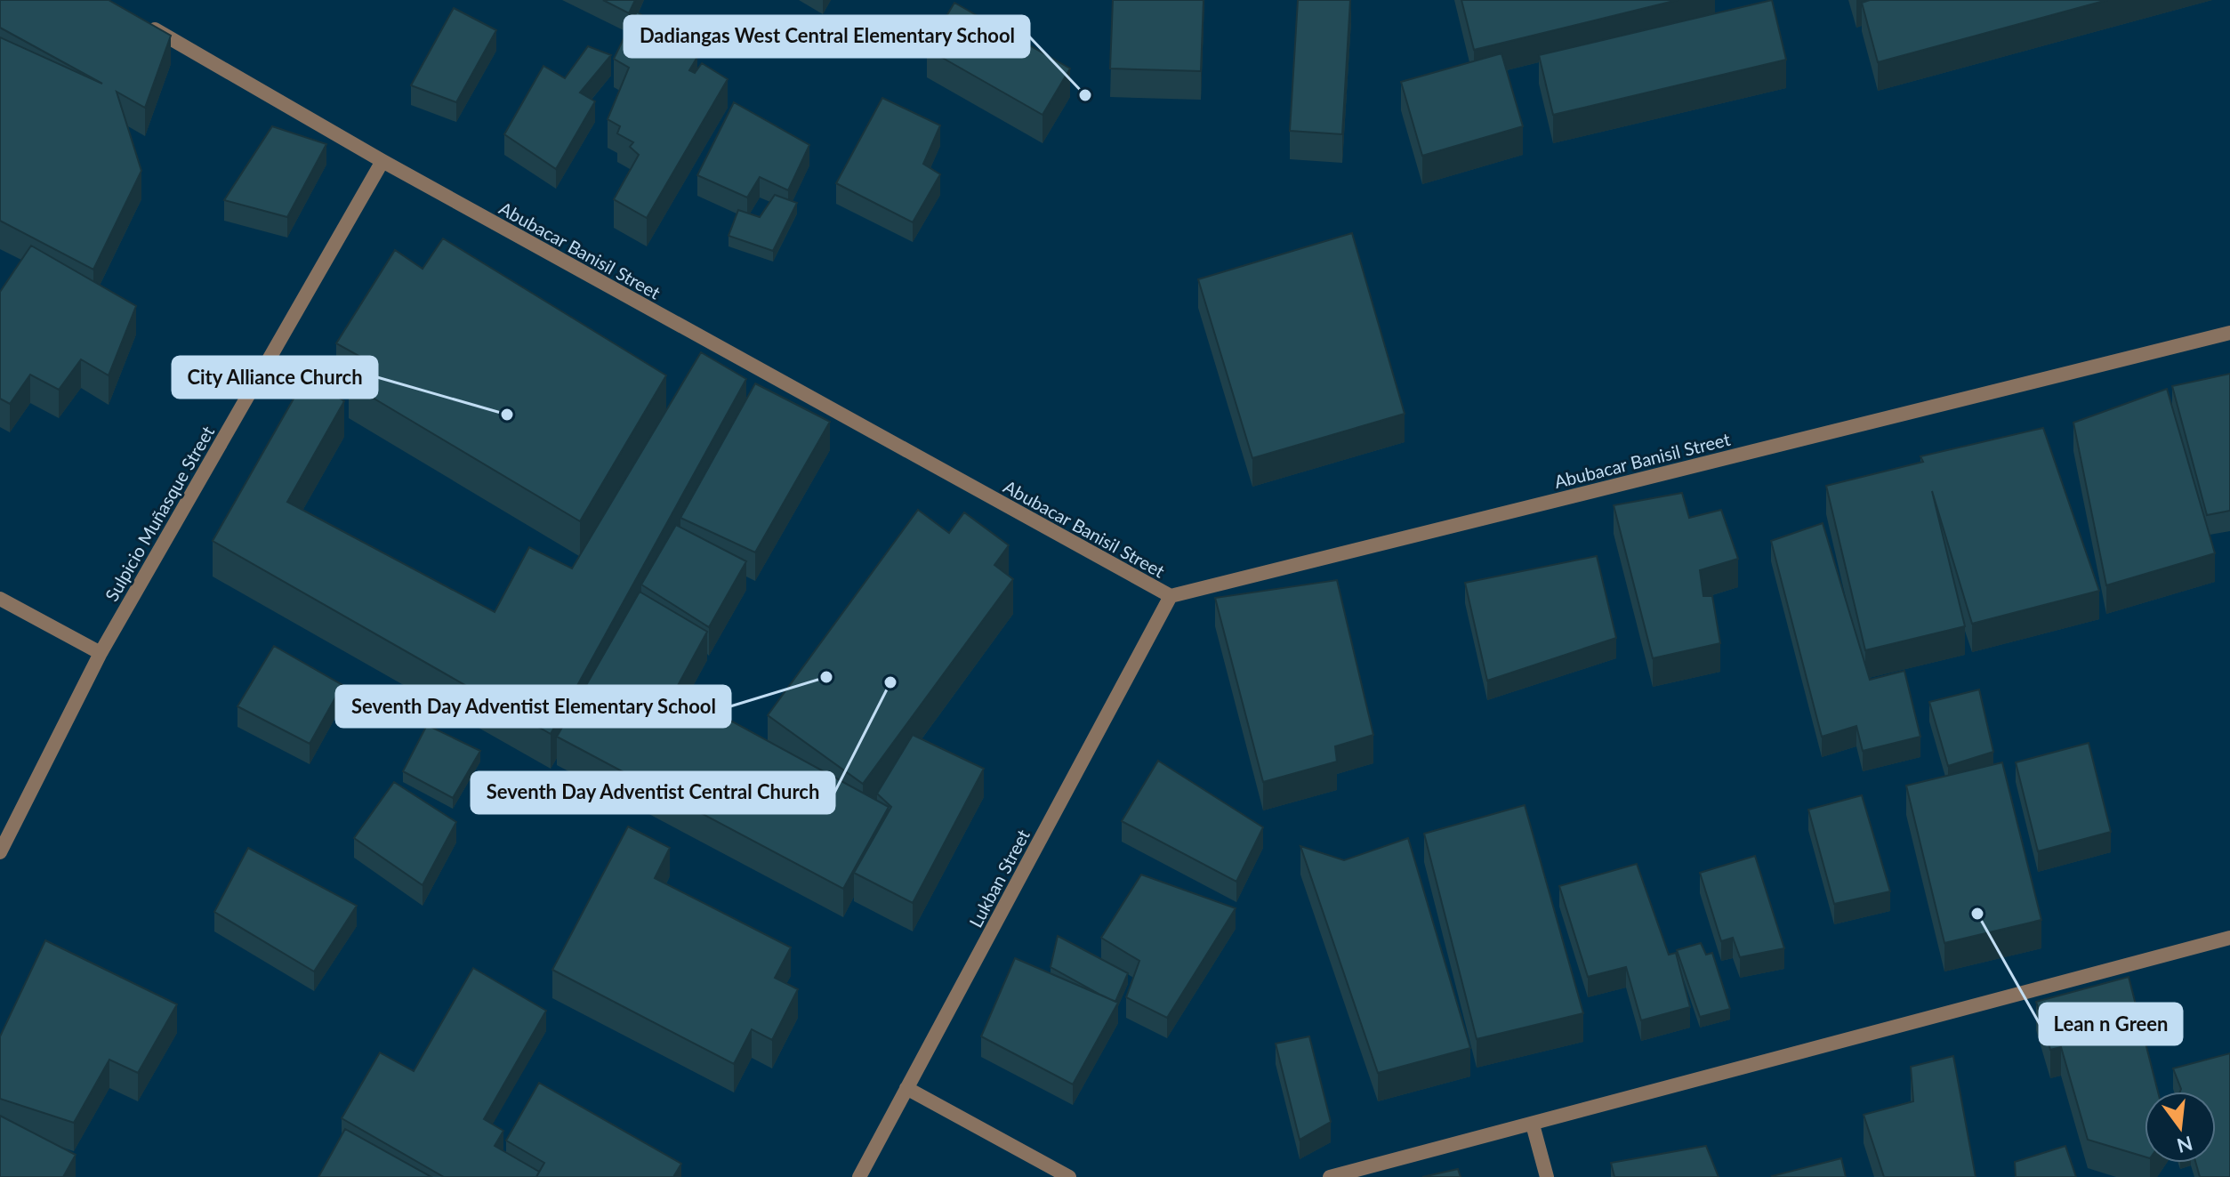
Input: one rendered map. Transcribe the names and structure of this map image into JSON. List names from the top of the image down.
{
  "streets": {
    "street": ["Abubacar Banisil Street", "Sulpicio Muñasque Street", "Lukban Street"]
  },
  "crossings": [
    ["Abubacar Banisil Street", "Sulpicio Muñasque Street"],
    ["Abubacar Banisil Street", "Lukban Street"]
  ],
  "places": [
    "Dadiangas West Central Elementary School",
    "City Alliance Church",
    "Seventh Day Adventist Elementary School",
    "Seventh Day Adventist Central Church",
    "Lean n Green"
  ],
  "north": "bottom"
}
